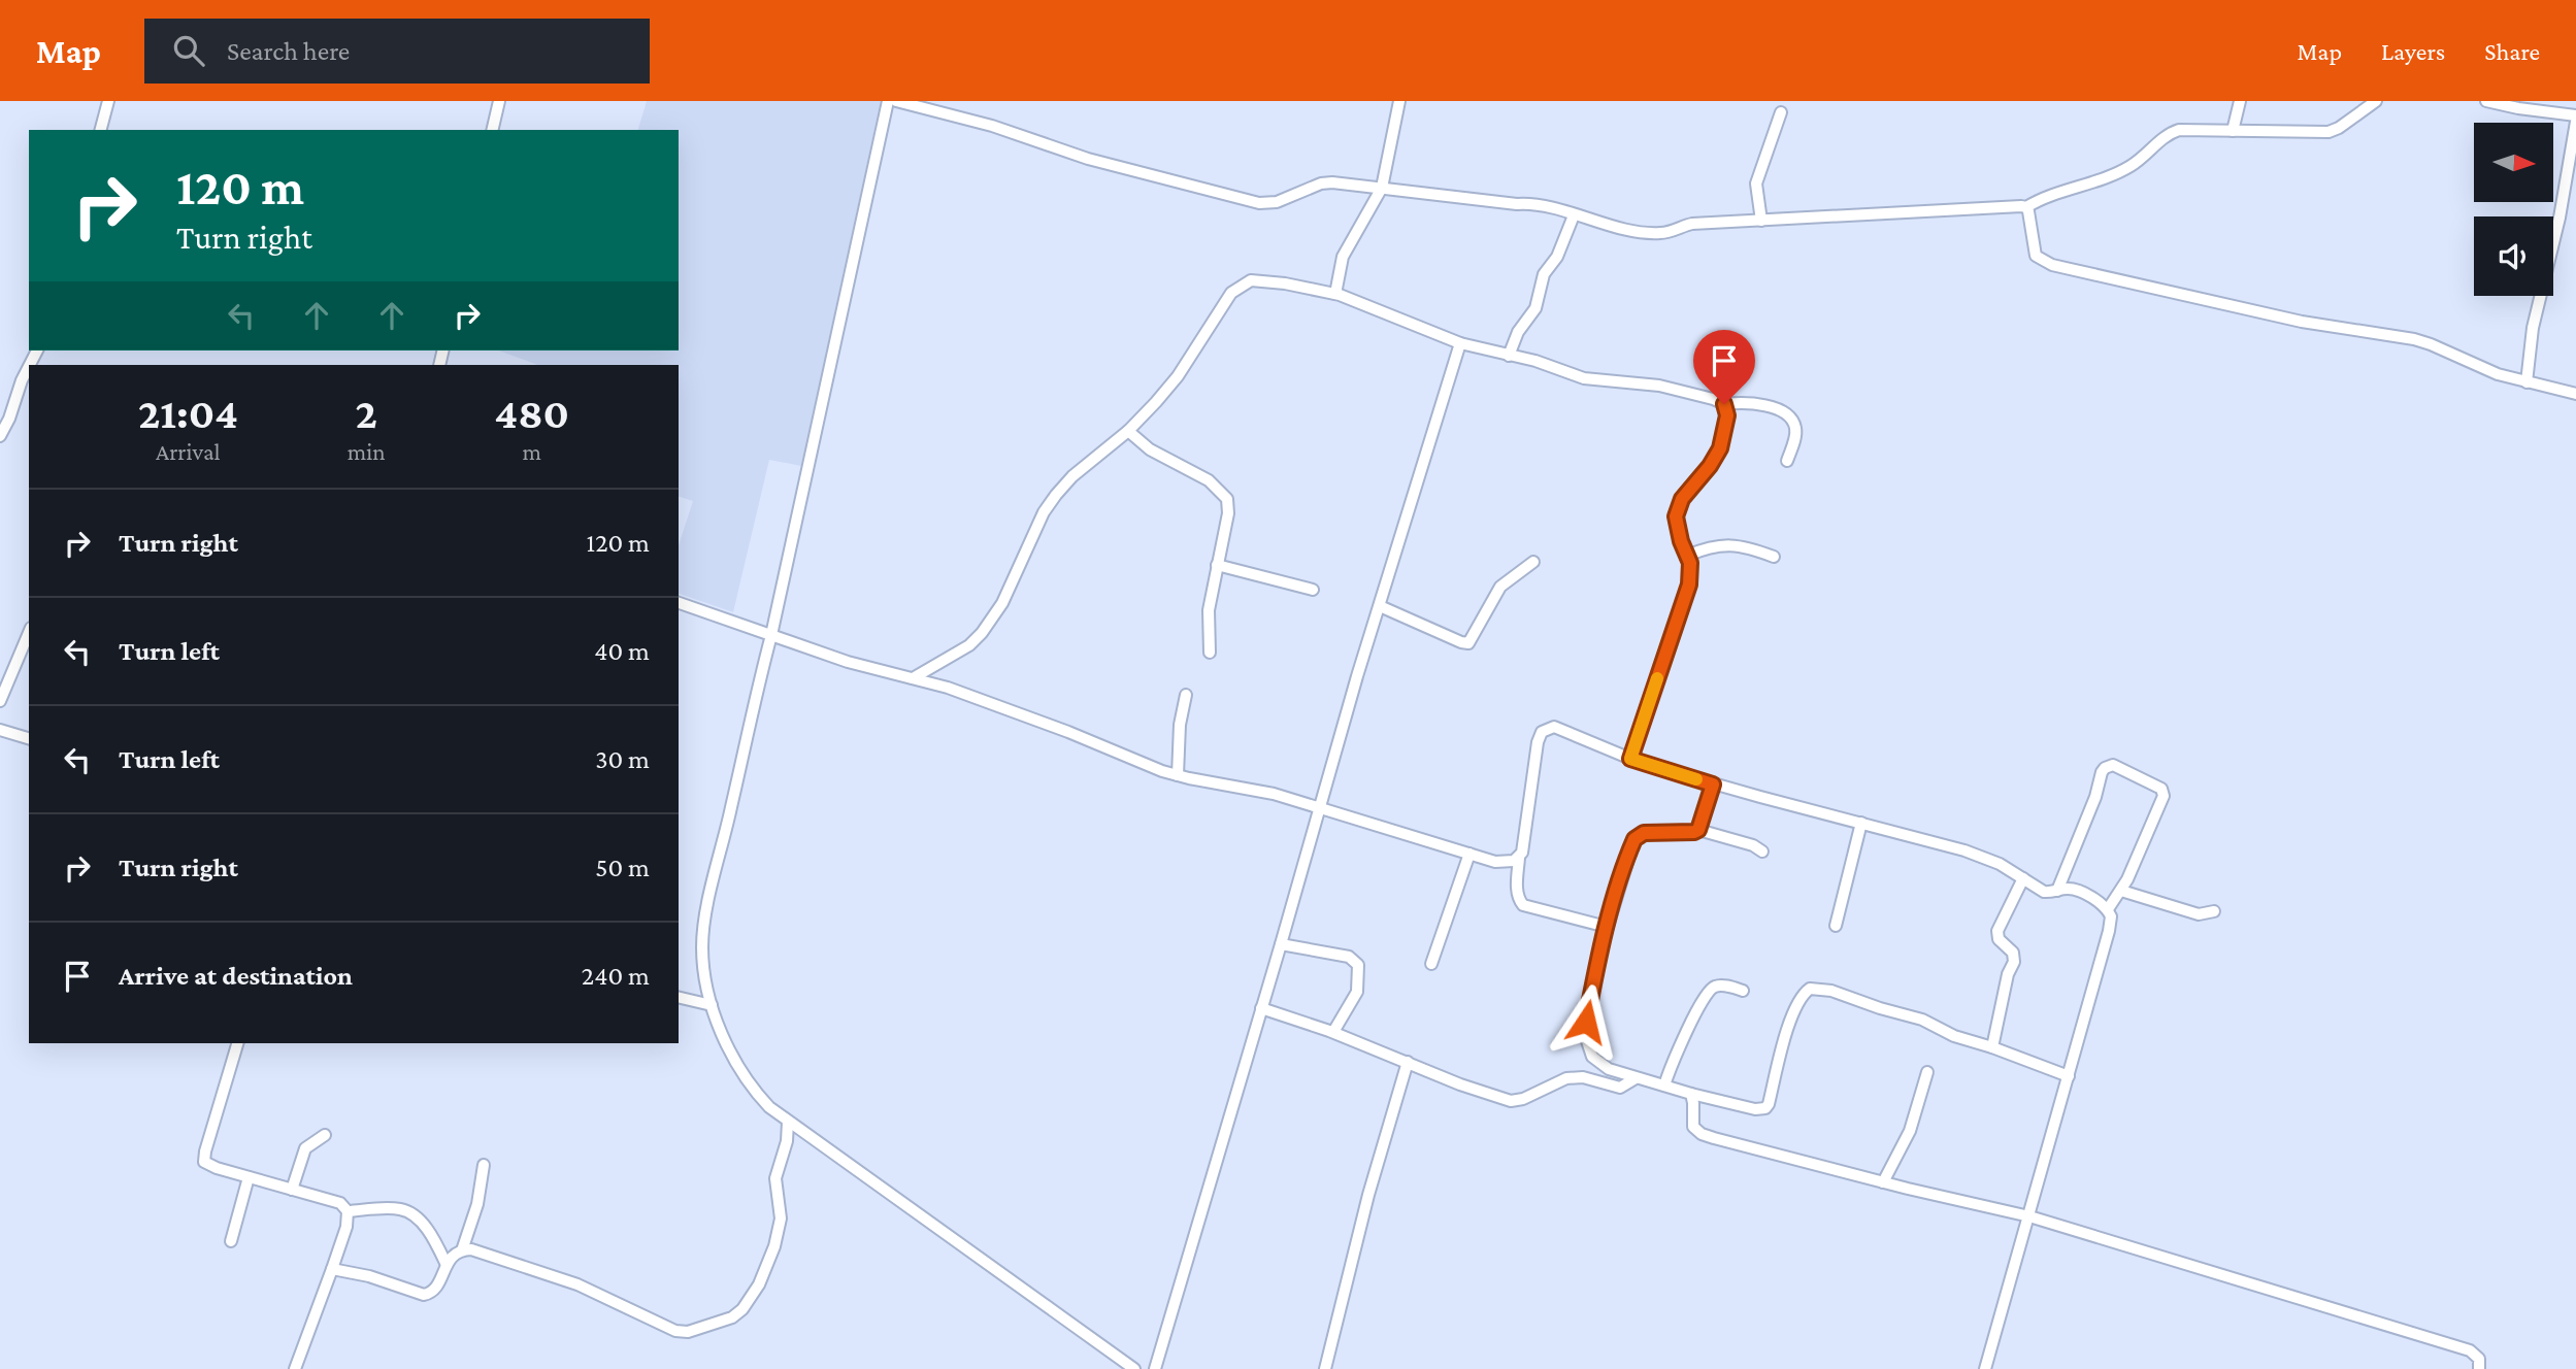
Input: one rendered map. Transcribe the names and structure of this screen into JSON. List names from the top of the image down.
{
  "north": "right",
  "page": {
    "header": "Map",
    "search": "Search here",
    "nav": ["Map", "Layers", "Share"],
    "turn": ["120 m", "Turn right"],
    "eta": [
      "21:04",
      "Arrival",
      "2",
      "min",
      "480",
      "m"
    ],
    "list": [
      {
        "name": "Turn right",
        "value": "120 m"
      },
      {
        "name": "Turn left",
        "value": "40 m"
      },
      {
        "name": "Turn left",
        "value": "30 m"
      },
      {
        "name": "Turn right",
        "value": "50 m"
      },
      {
        "name": "Arrive at destination",
        "value": "240 m"
      }
    ]
  }
}
